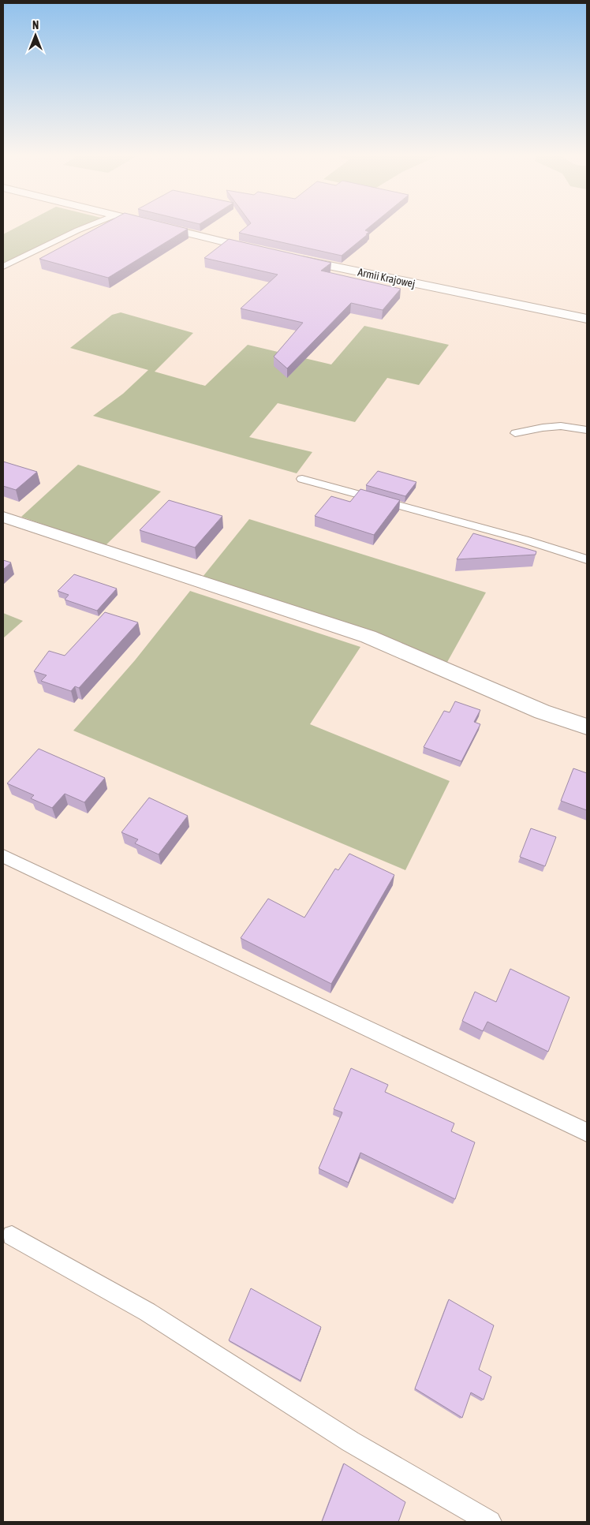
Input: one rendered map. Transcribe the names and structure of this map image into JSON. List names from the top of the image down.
{
  "streets": {
    "street": ["Armii Krajowej"]
  },
  "north": "top"
}
